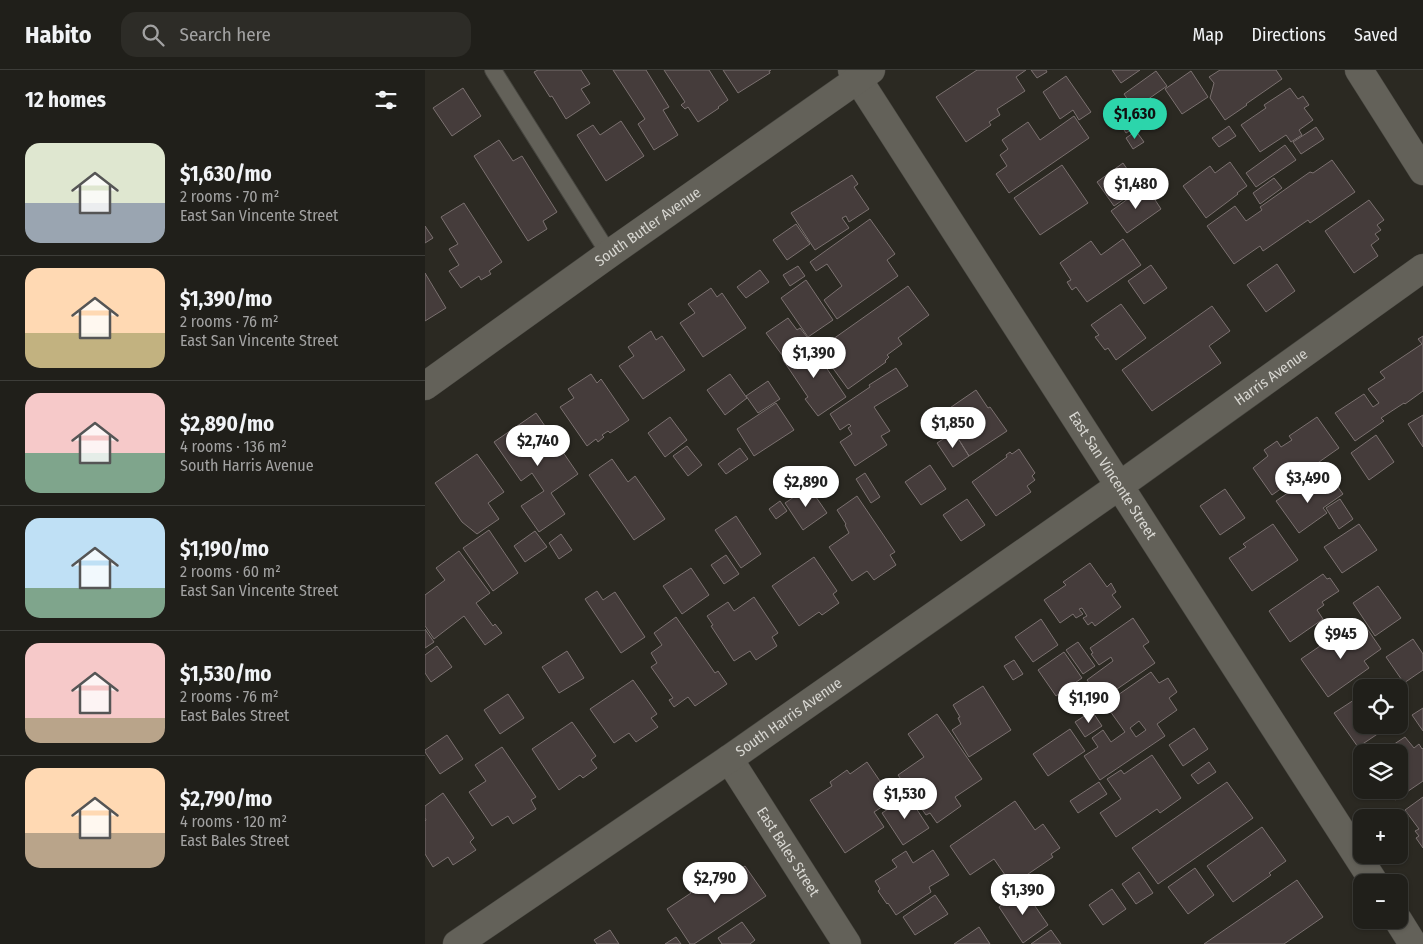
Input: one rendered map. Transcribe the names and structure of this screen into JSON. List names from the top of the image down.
{
  "streets": {
    "street": [
      "South Butler Avenue",
      "Harris Avenue",
      "East San Vincente Street",
      "South Harris Avenue",
      "East Bales Street"
    ]
  },
  "crossings": [
    ["South Butler Avenue", "East San Vincente Street"],
    ["Harris Avenue", "East San Vincente Street"],
    ["Harris Avenue", "South Harris Avenue"],
    ["East San Vincente Street", "South Harris Avenue"],
    ["South Harris Avenue", "East Bales Street"]
  ],
  "page": {
    "header": "Habito",
    "search": "Search here",
    "nav": ["Map", "Directions", "Saved"],
    "heading": "12 homes",
    "price": [
      "$1,630",
      "$1,480",
      "$1,390",
      "$1,850",
      "$2,740",
      "$3,490",
      "$2,890",
      "$945",
      "$1,190",
      "$1,530",
      "$2,790",
      "$1,390"
    ],
    "list": [
      {
        "name": "$1,630/mo",
        "note": "2 rooms · 70 m² · East San Vincente Street"
      },
      {
        "name": "$1,390/mo",
        "note": "2 rooms · 76 m² · East San Vincente Street"
      },
      {
        "name": "$2,890/mo",
        "note": "4 rooms · 136 m² · South Harris Avenue"
      },
      {
        "name": "$1,190/mo",
        "note": "2 rooms · 60 m² · East San Vincente Street"
      },
      {
        "name": "$1,530/mo",
        "note": "2 rooms · 76 m² · East Bales Street"
      },
      {
        "name": "$2,790/mo",
        "note": "4 rooms · 120 m² · East Bales Street"
      }
    ],
    "map_buttons": ["+", "−"]
  }
}
